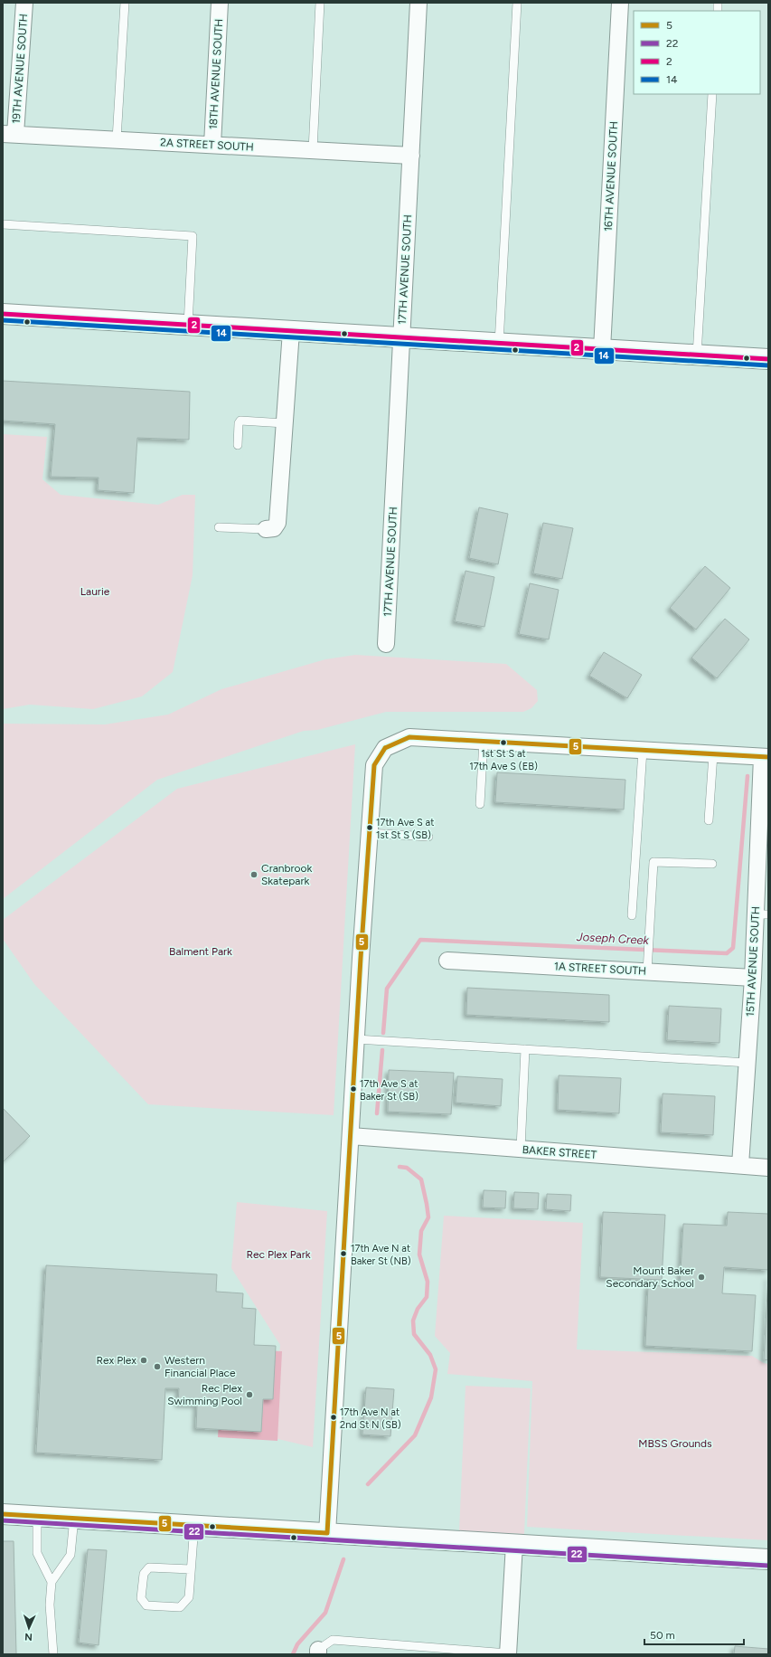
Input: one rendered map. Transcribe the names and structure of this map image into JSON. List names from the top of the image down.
{
  "streets": {
    "street": [
      "19TH AVENUE SOUTH",
      "18TH AVENUE SOUTH",
      "2A STREET SOUTH",
      "16TH AVENUE SOUTH",
      "17TH AVENUE SOUTH",
      "15TH AVENUE SOUTH",
      "1A STREET SOUTH",
      "BAKER STREET"
    ]
  },
  "crossings": [
    ["19TH AVENUE SOUTH", "2A STREET SOUTH"],
    ["18TH AVENUE SOUTH", "2A STREET SOUTH"],
    ["2A STREET SOUTH", "17TH AVENUE SOUTH"],
    ["15TH AVENUE SOUTH", "1A STREET SOUTH"],
    ["15TH AVENUE SOUTH", "BAKER STREET"]
  ],
  "water": ["Joseph Creek"],
  "parks": [
    "Laurie",
    "Balment Park",
    "Rec Plex Park",
    "MBSS Grounds"
  ],
  "places": [
    "1st St S at 17th Ave S (EB)",
    "17th Ave S at 1st St S (SB)",
    "Cranbrook Skatepark",
    "17th Ave S at Baker St (SB)",
    "17th Ave N at Baker St (NB)",
    "Mount Baker Secondary School",
    "Rex Plex",
    "Western Financial Place",
    "Rec Plex Swimming Pool",
    "17th Ave N at 2nd St N (SB)"
  ],
  "lines": [
    "transit line 2",
    "transit line 14",
    "transit line 5",
    "transit line 22"
  ],
  "legend": [
    "5",
    "22",
    "2",
    "14"
  ],
  "scale_bar": "50 m",
  "north": "bottom"
}
